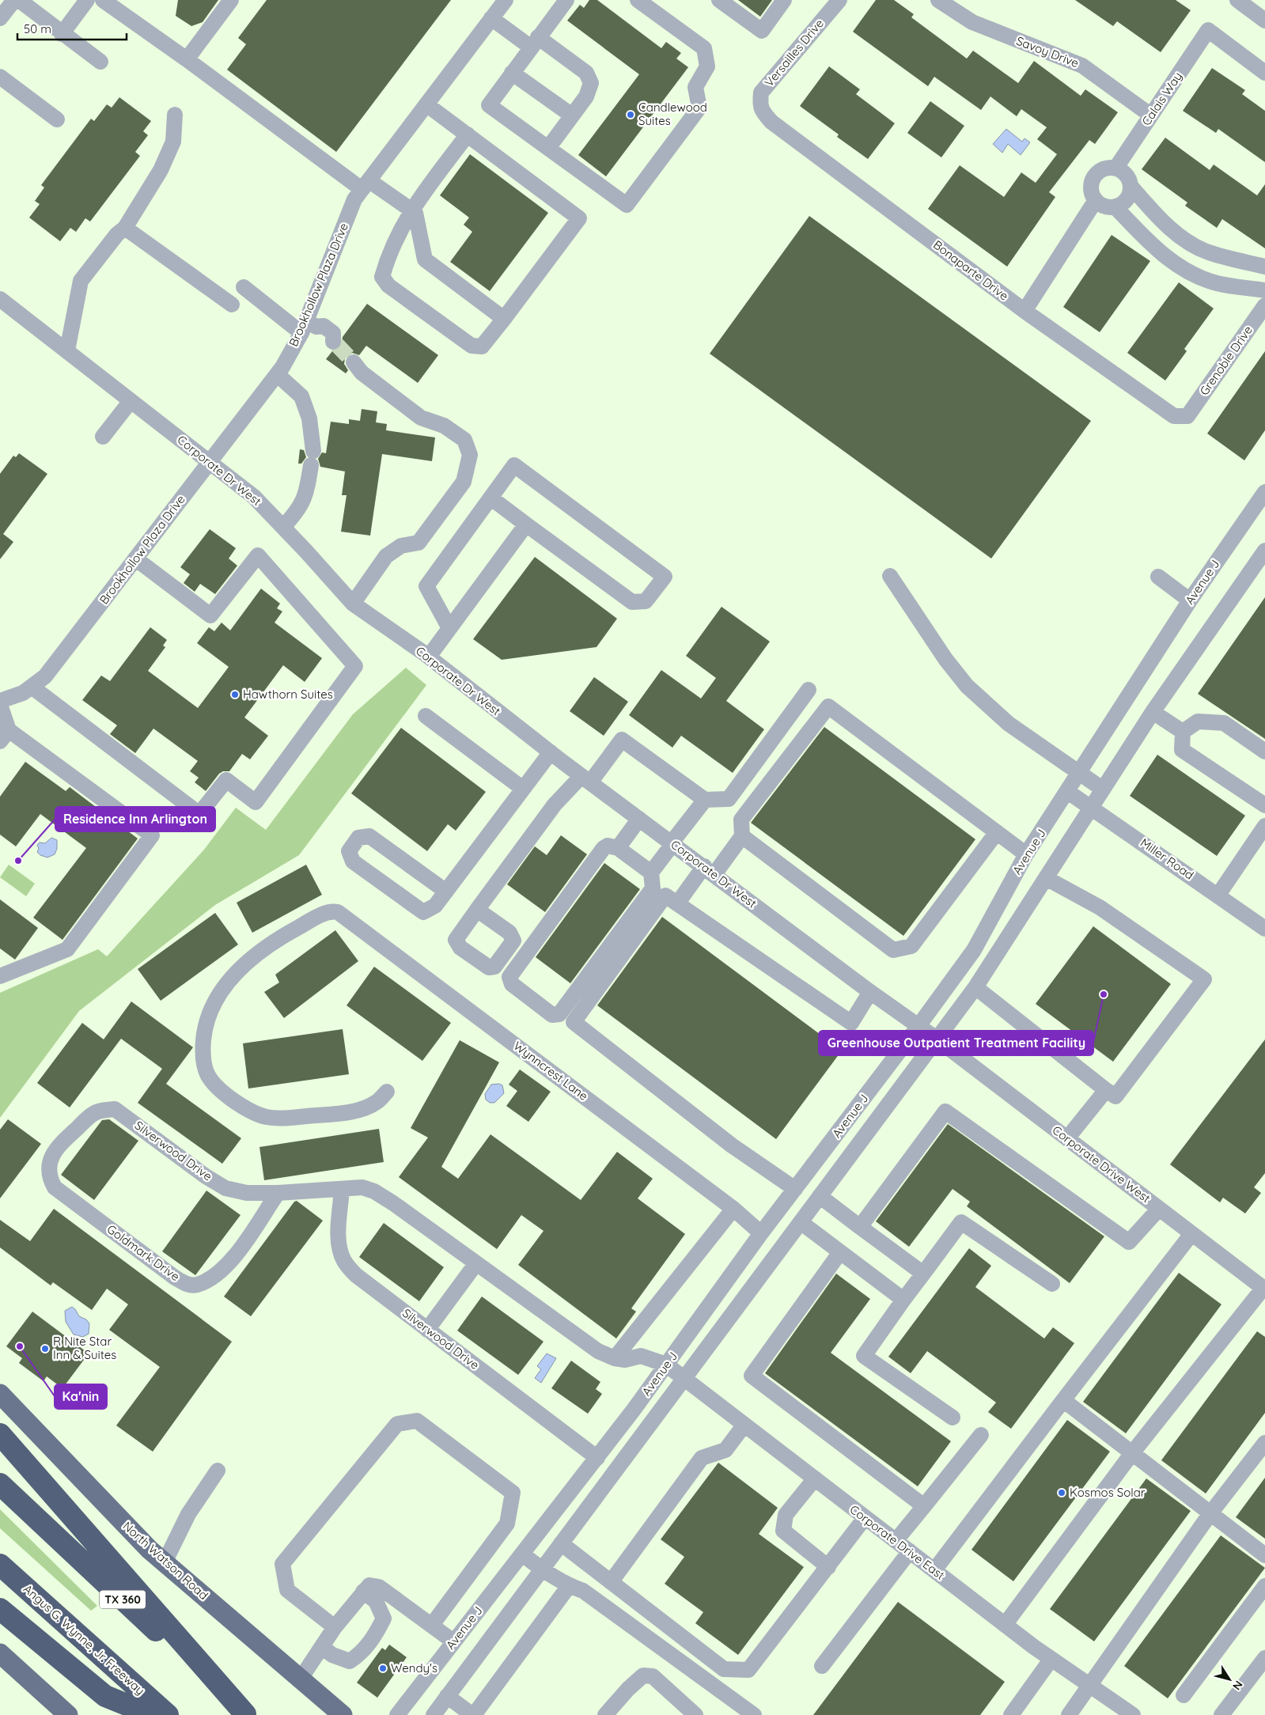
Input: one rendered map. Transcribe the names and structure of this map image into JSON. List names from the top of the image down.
{
  "streets": {
    "highway": ["TX 360", "Angus G. Wynne, Jr. Freeway"],
    "main road": ["North Watson Road"],
    "street": [
      "Savoy Drive",
      "Versailles Drive",
      "Calais Way",
      "Bonaparte Drive",
      "Brookhollow Plaza Drive",
      "Grenoble Drive",
      "Corporate Dr West",
      "Avenue J",
      "Miller Road",
      "Wynncrest Lane",
      "Silverwood Drive",
      "Corporate Drive West",
      "Goldmark Drive",
      "Corporate Drive East"
    ]
  },
  "crossings": [
    ["Savoy Drive", "Calais Way"],
    ["Versailles Drive", "Bonaparte Drive"],
    ["Bonaparte Drive", "Grenoble Drive"],
    ["Brookhollow Plaza Drive", "Corporate Dr West"],
    ["Corporate Dr West", "Avenue J"],
    ["Corporate Dr West", "Corporate Drive West"],
    ["Avenue J", "Miller Road"],
    ["Avenue J", "Wynncrest Lane"],
    ["Avenue J", "Silverwood Drive"],
    ["Avenue J", "Corporate Drive West"],
    ["Avenue J", "Corporate Drive East"],
    ["Silverwood Drive", "Goldmark Drive"],
    ["Silverwood Drive", "Corporate Drive East"]
  ],
  "places": [
    "Candlewood Suites",
    "Hawthorn Suites",
    "Residence Inn Arlington",
    "Greenhouse Outpatient Treatment Facility",
    "Ka'nin",
    "R Nite Star Inn & Suites",
    "Kosmos Solar",
    "Wendy's"
  ],
  "scale_bar": "50 m",
  "north": "bottom right"
}
